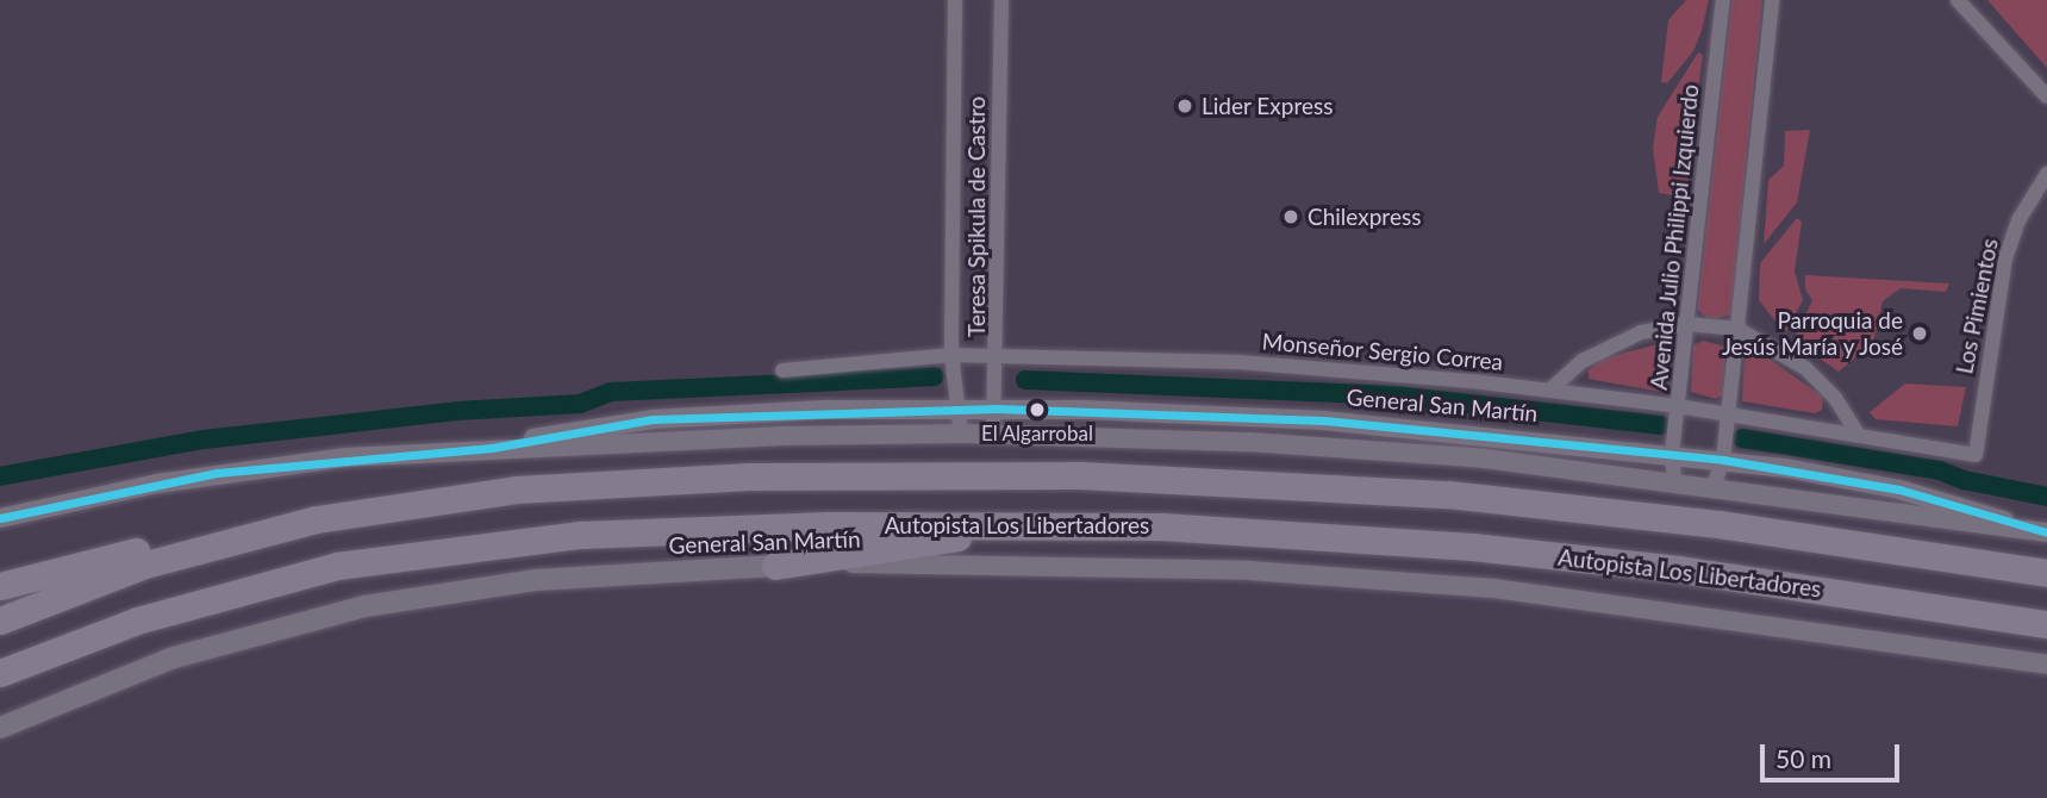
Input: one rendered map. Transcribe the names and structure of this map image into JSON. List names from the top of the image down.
{
  "streets": {
    "highway": ["Autopista Los Libertadores"],
    "main road": ["General San Martín"],
    "street": [
      "Teresa Spikula de Castro",
      "Avenida Julio Philippi Izquierdo",
      "Los Pimientos",
      "Monseñor Sergio Correa"
    ]
  },
  "crossings": [
    ["Teresa Spikula de Castro", "Monseñor Sergio Correa"],
    ["Teresa Spikula de Castro", "General San Martín"],
    ["Avenida Julio Philippi Izquierdo", "Monseñor Sergio Correa"],
    ["Avenida Julio Philippi Izquierdo", "General San Martín"],
    ["Los Pimientos", "Monseñor Sergio Correa"]
  ],
  "places": [
    "Lider Express",
    "Chilexpress",
    "Parroquia de Jesús María y José",
    "El Algarrobal"
  ],
  "scale_bar": "50 m"
}
